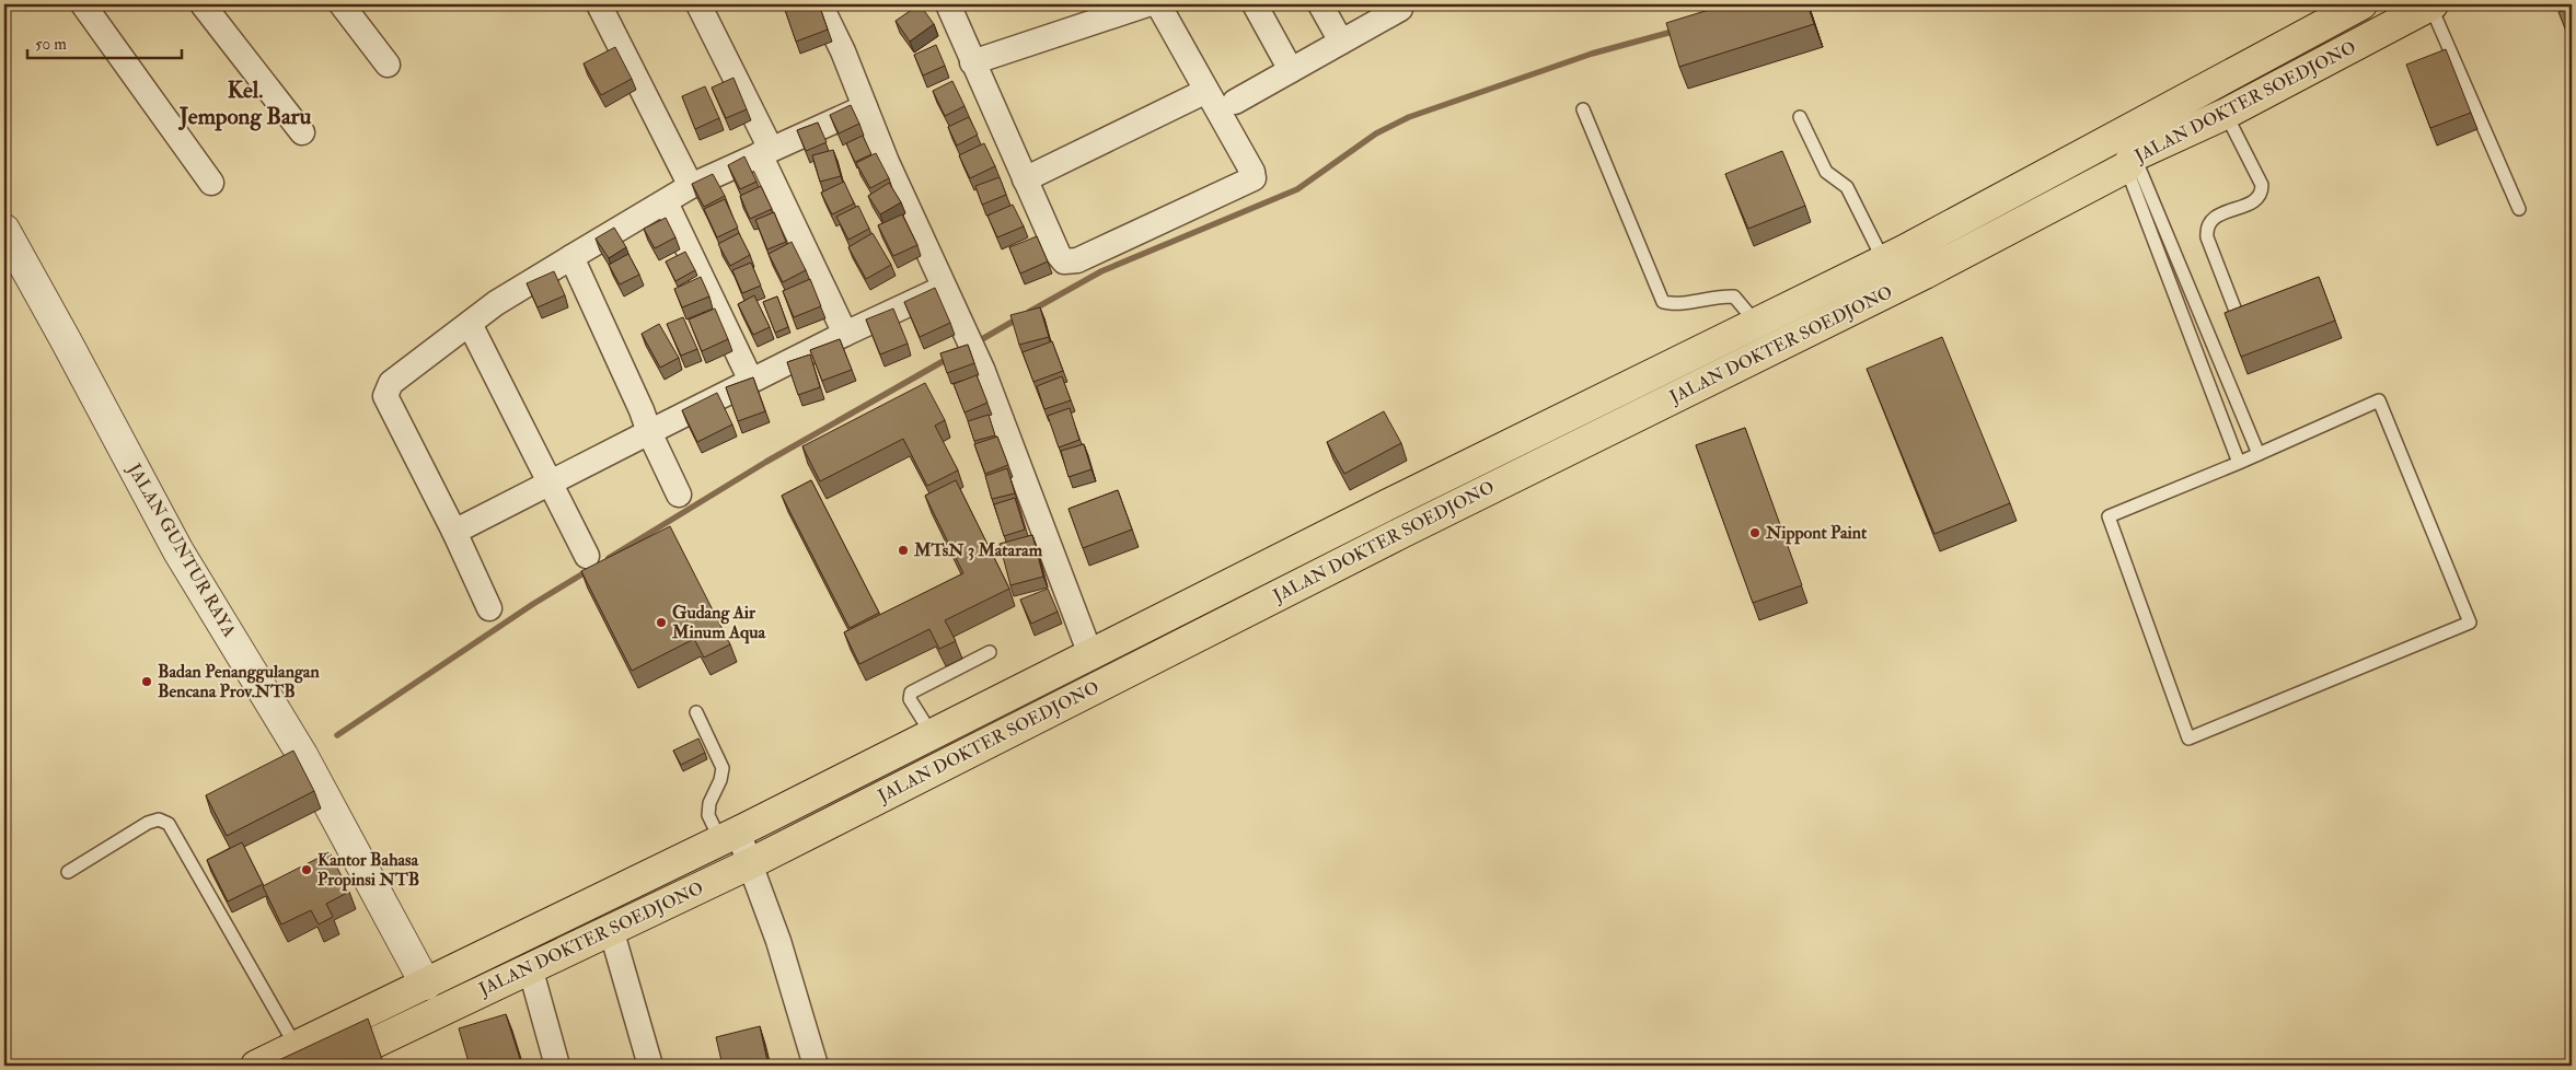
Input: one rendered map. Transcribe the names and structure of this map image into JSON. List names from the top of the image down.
{
  "streets": {
    "highway": ["JALAN DOKTER SOEDJONO"],
    "street": ["JALAN GUNTUR RAYA"]
  },
  "crossings": [
    ["JALAN DOKTER SOEDJONO", "JALAN GUNTUR RAYA"]
  ],
  "districts": ["Kel. Jempong Baru"],
  "places": [
    "Nippont Paint",
    "MTsN 3 Mataram",
    "Gudang Air Minum Aqua",
    "Badan Penanggulangan Bencana Prov.NTB",
    "Kantor Bahasa Propinsi NTB"
  ],
  "scale_bar": "50 m"
}
